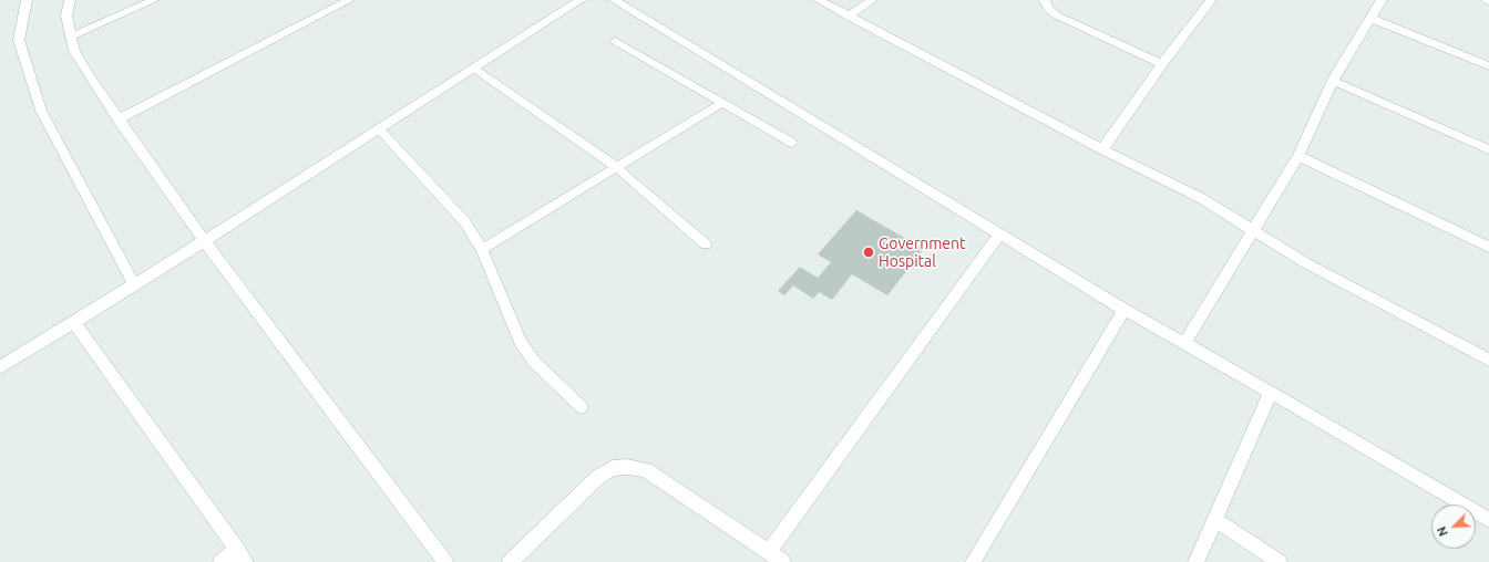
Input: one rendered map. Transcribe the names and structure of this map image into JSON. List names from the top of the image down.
{
  "places": ["Government Hospital"],
  "north": "bottom left"
}
